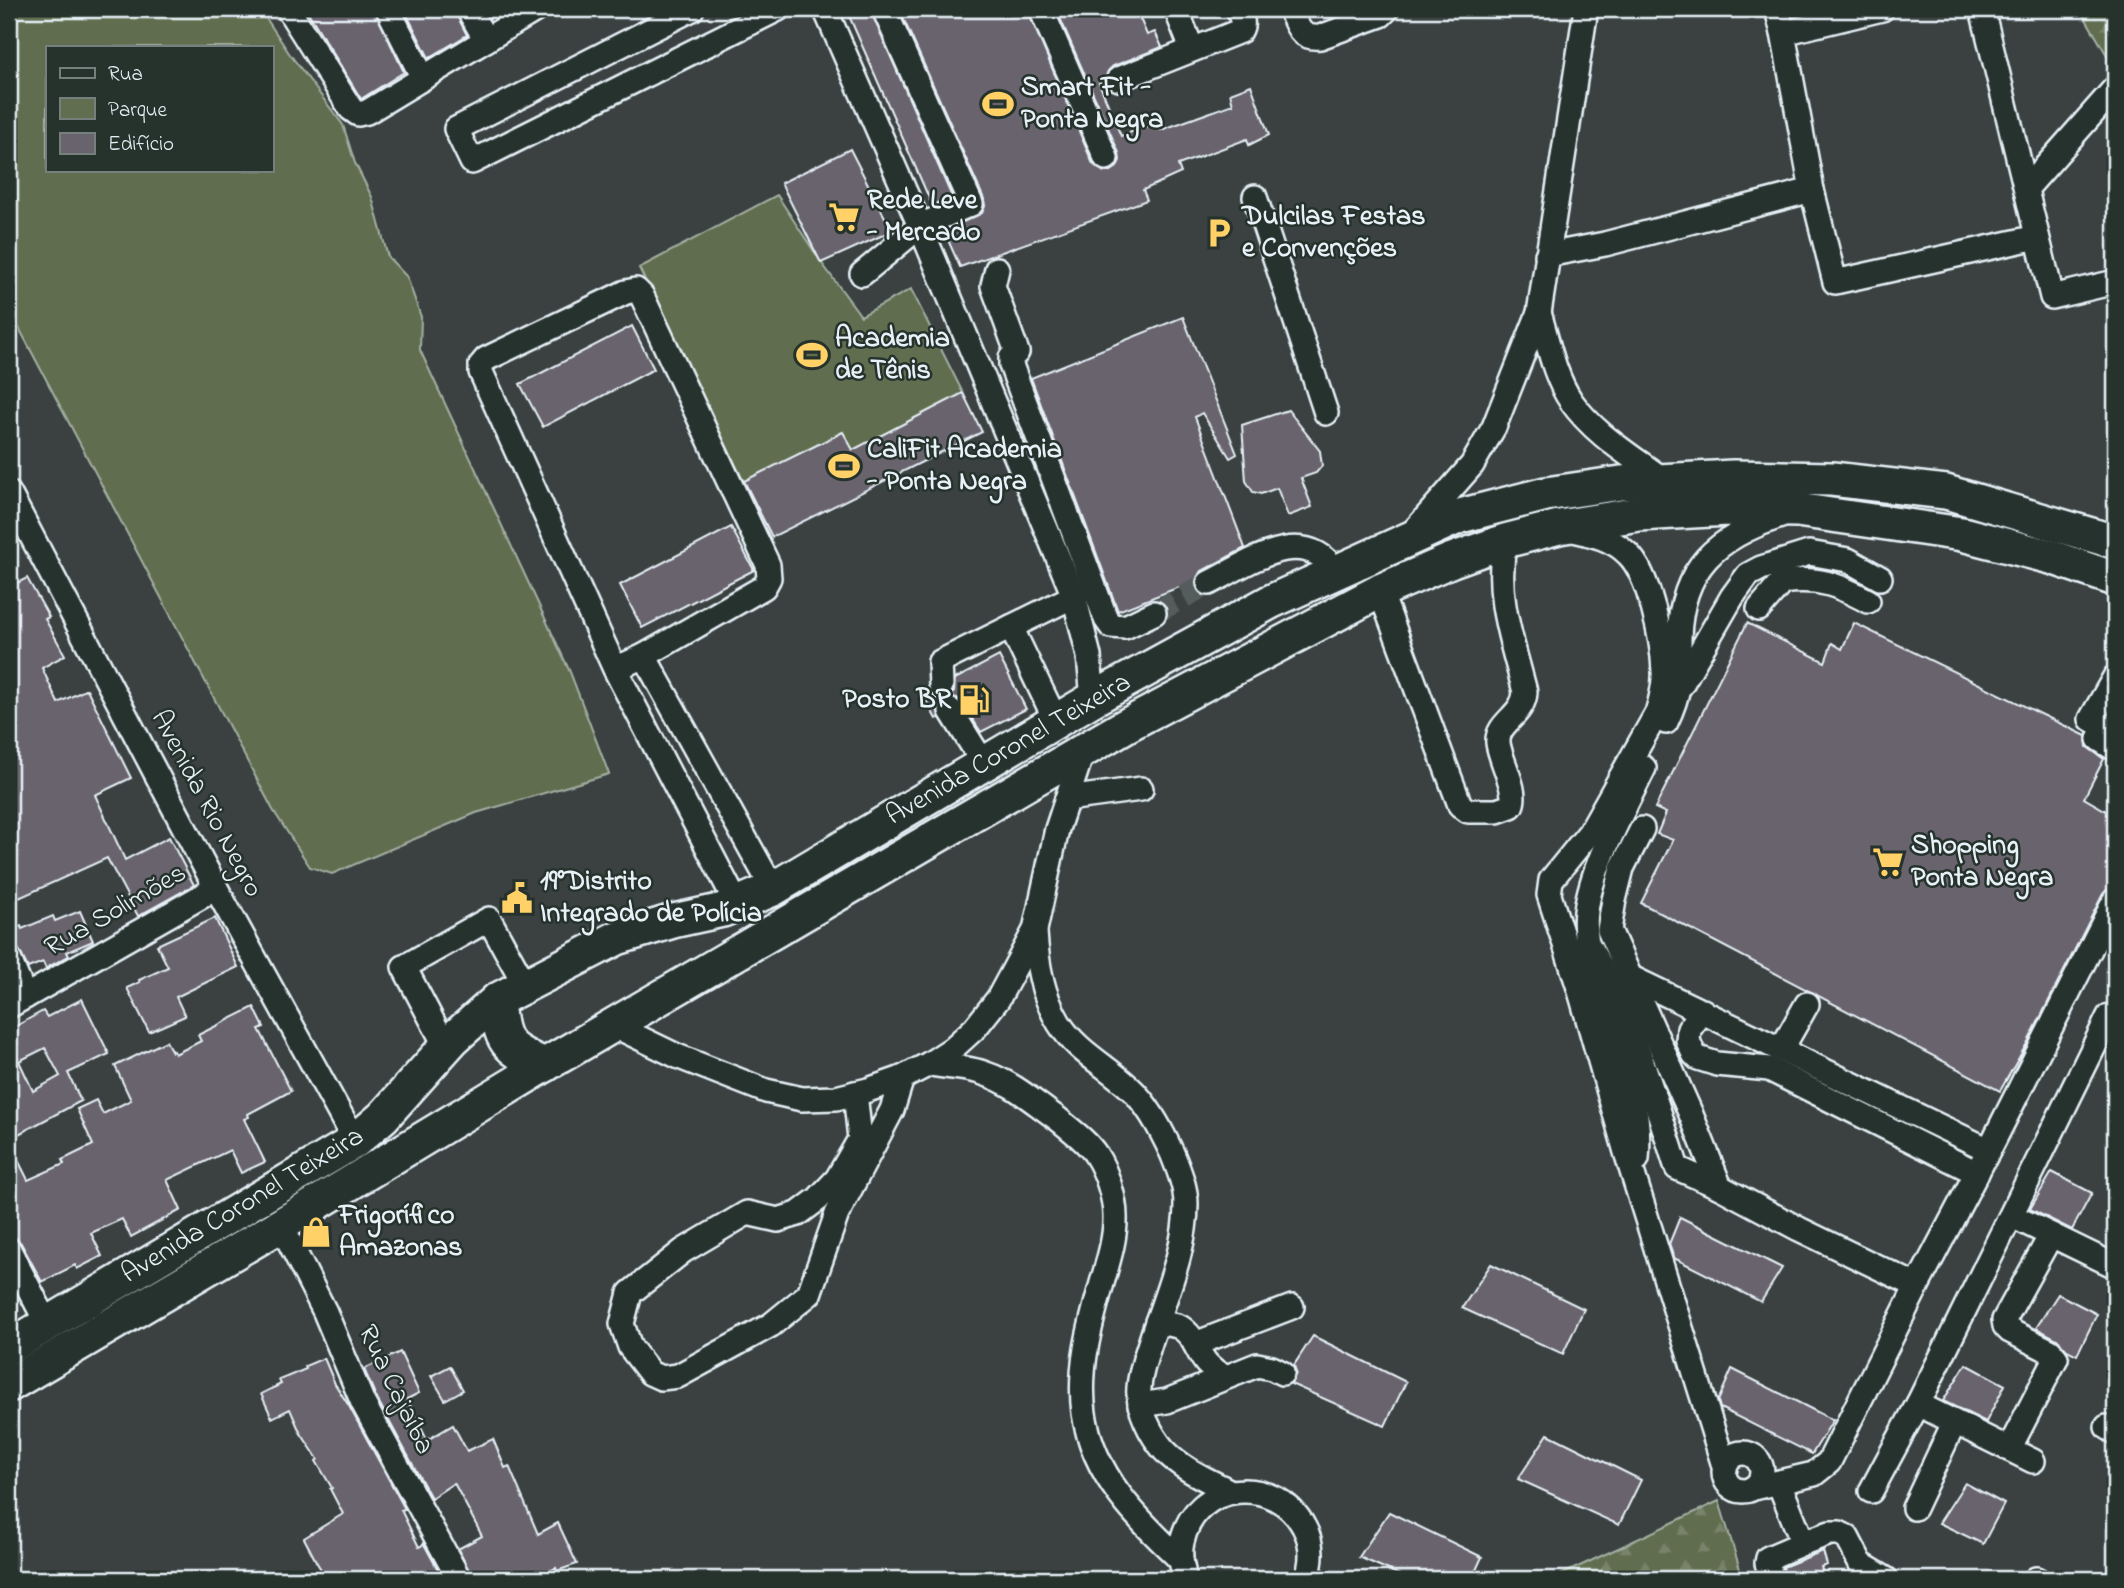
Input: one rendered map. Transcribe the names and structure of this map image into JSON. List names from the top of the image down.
{
  "streets": {
    "highway": ["Avenida Coronel Teixeira"],
    "street": ["Avenida Rio Negro", "Rua Solimões", "Rua Cajaíba"]
  },
  "crossings": [
    ["Avenida Coronel Teixeira", "Avenida Rio Negro"],
    ["Avenida Coronel Teixeira", "Rua Cajaíba"],
    ["Avenida Rio Negro", "Rua Solimões"]
  ],
  "places": {
    "sports": ["Smart Fit - Ponta Negra", "Academia de Tênis", "CaliFit Academia - Ponta Negra"],
    "supermarket": ["Rede Leve - Mercado", "Shopping Ponta Negra"],
    "parking": ["Dulcilas Festas e Convenções"],
    "fuel station": ["Posto BR"],
    "public building": ["19°Distrito Integrado de Polícia"],
    "shop": ["Frigorífico Amazonas"]
  },
  "legend": ["Rua", "Parque", "Edifício"]
}
